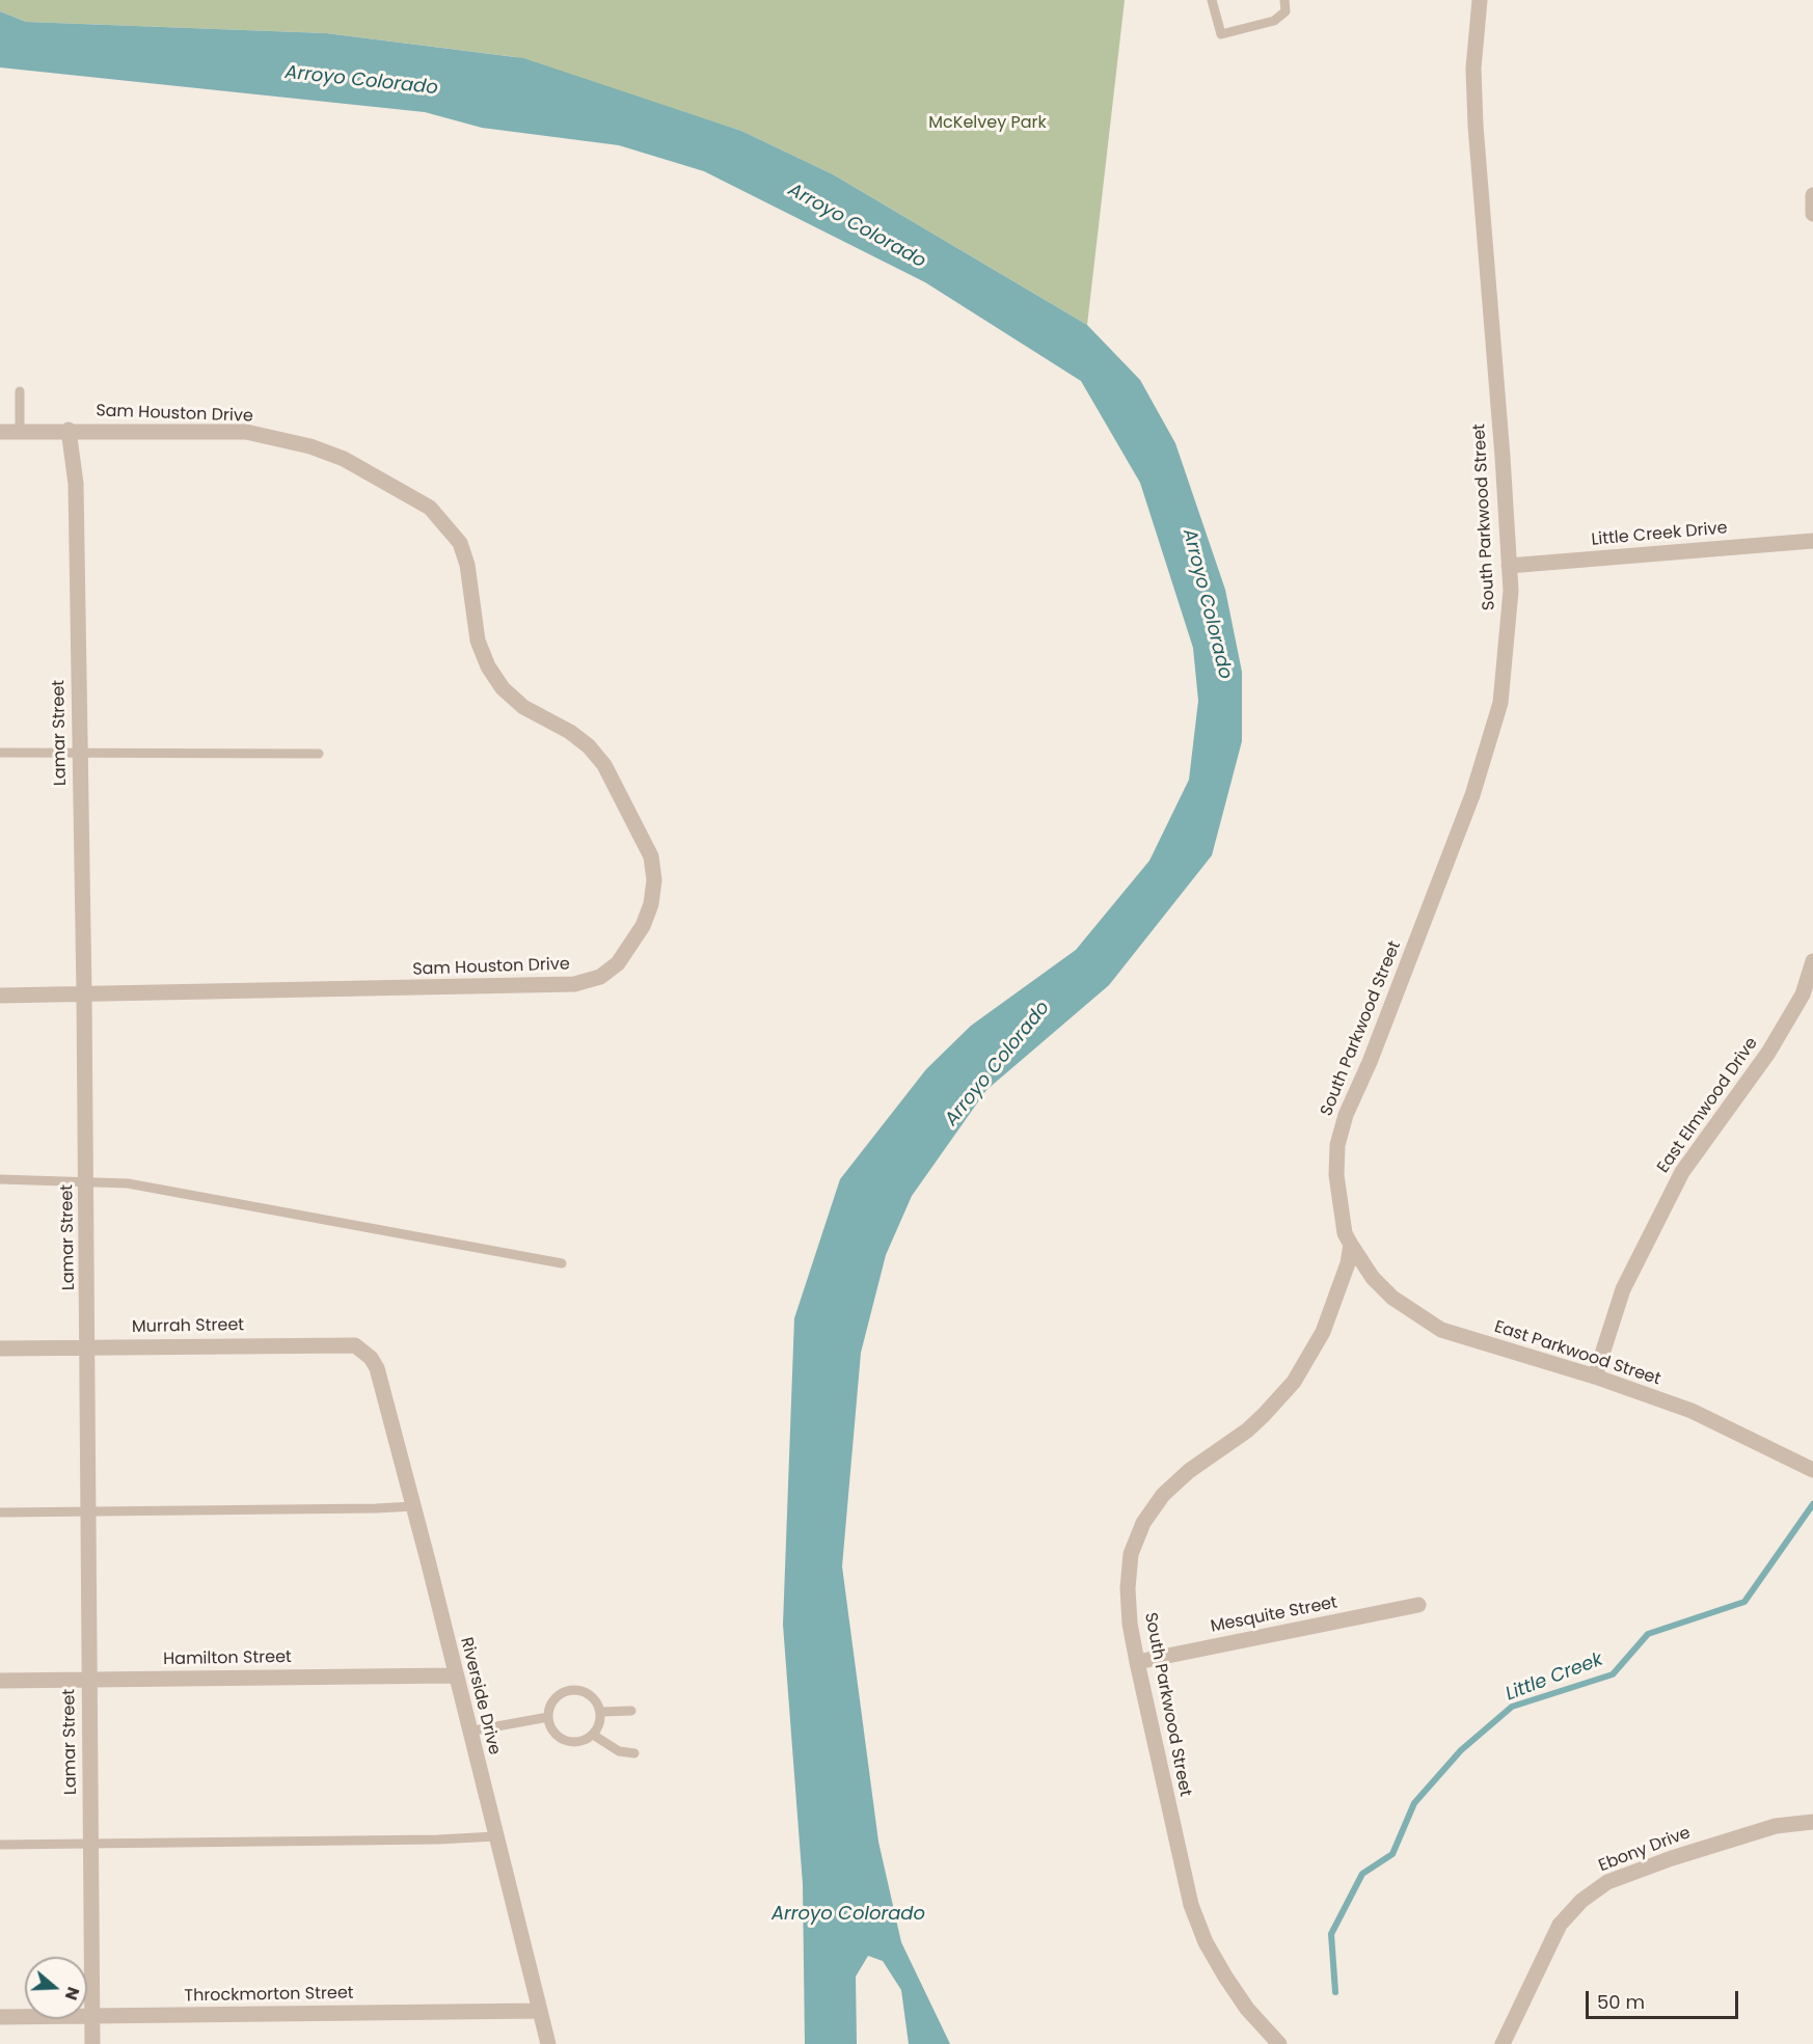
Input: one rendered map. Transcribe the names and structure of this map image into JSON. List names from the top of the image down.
{
  "streets": {
    "street": [
      "Sam Houston Drive",
      "South Parkwood Street",
      "Little Creek Drive",
      "Lamar Street",
      "East Elmwood Drive",
      "Murrah Street",
      "East Parkwood Street",
      "Mesquite Street",
      "Hamilton Street",
      "Riverside Drive",
      "Ebony Drive",
      "Throckmorton Street"
    ]
  },
  "crossings": [
    ["Sam Houston Drive", "Lamar Street"],
    ["South Parkwood Street", "Little Creek Drive"],
    ["South Parkwood Street", "East Parkwood Street"],
    ["South Parkwood Street", "Mesquite Street"],
    ["Lamar Street", "Murrah Street"],
    ["Lamar Street", "Hamilton Street"],
    ["Lamar Street", "Throckmorton Street"],
    ["East Elmwood Drive", "East Parkwood Street"],
    ["Murrah Street", "Riverside Drive"],
    ["Hamilton Street", "Riverside Drive"],
    ["Riverside Drive", "Throckmorton Street"]
  ],
  "water": ["Arroyo Colorado", "Little Creek"],
  "parks": ["McKelvey Park"],
  "scale_bar": "50 m",
  "north": "right"
}
